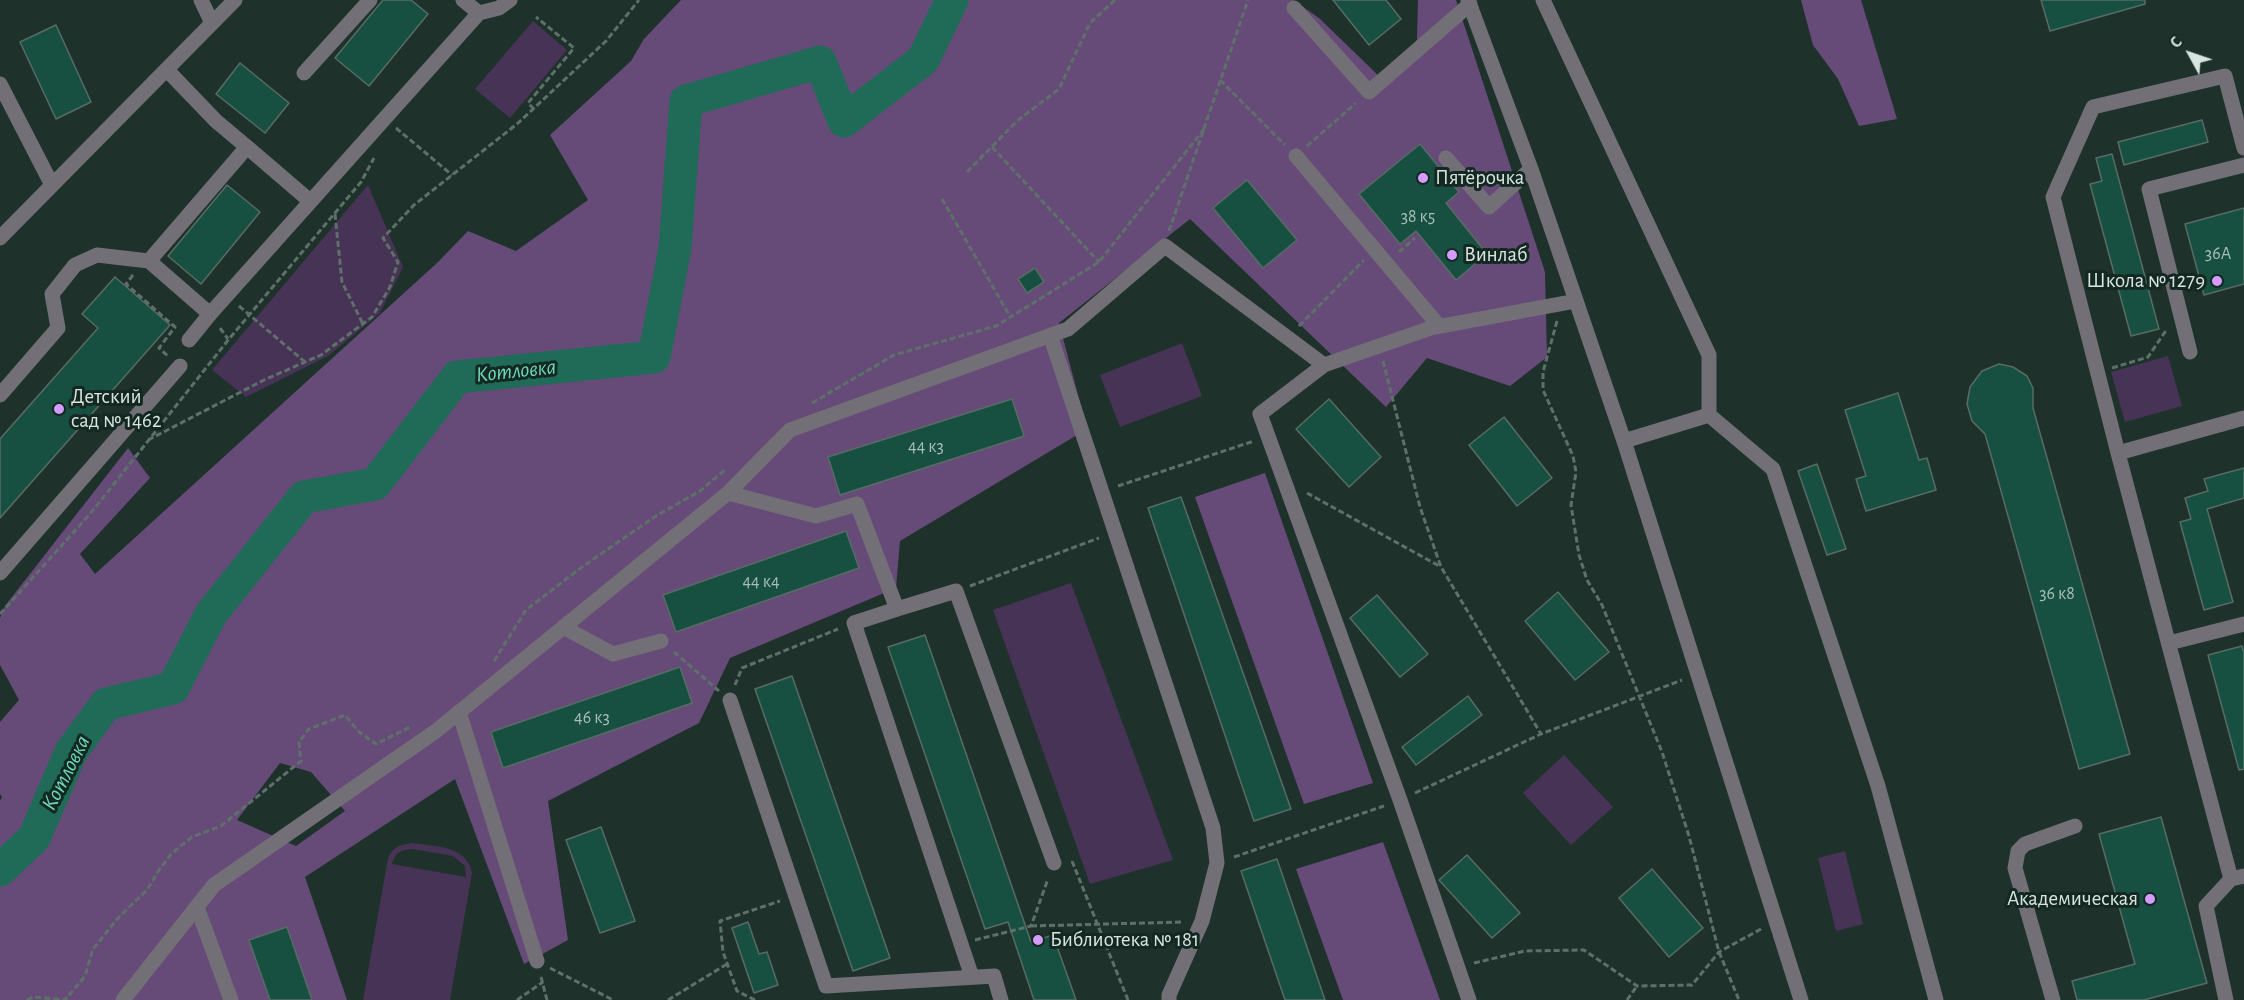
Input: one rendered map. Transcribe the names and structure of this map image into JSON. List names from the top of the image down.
{
  "water": ["Котловка"],
  "places": [
    "Пятёрочка",
    "Винлаб",
    "Школа № 1279",
    "Детский сад № 1462",
    "Академическая",
    "Библиотека № 181"
  ],
  "house_numbers": [
    "38 к5",
    "36А",
    "44 к3",
    "44 к4",
    "36 к8",
    "46 к3"
  ],
  "north": "top left"
}
